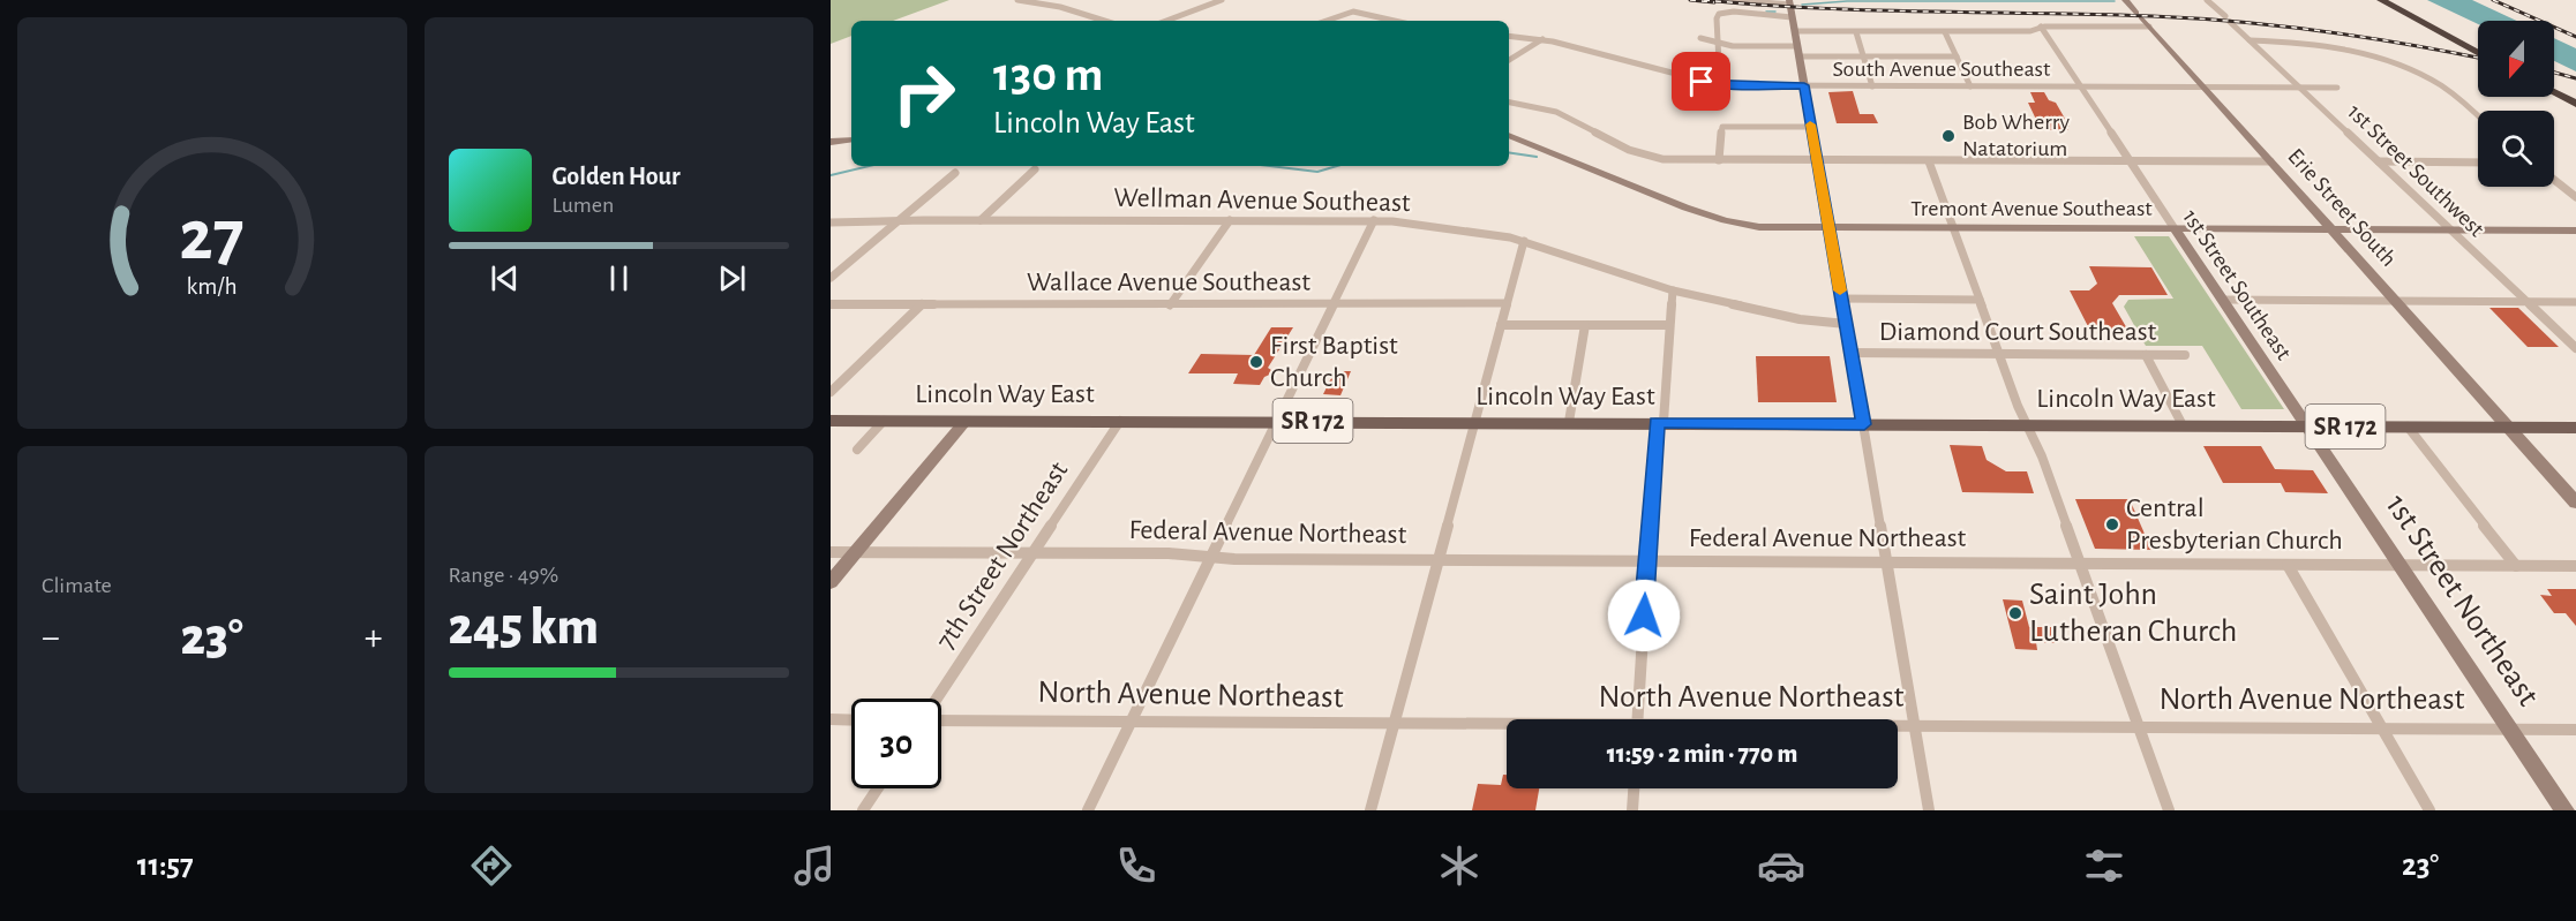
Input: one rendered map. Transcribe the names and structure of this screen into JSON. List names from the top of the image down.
{
  "streets": {
    "main road": ["Lincoln Way East", "SR 172"],
    "street": [
      "South Avenue Southeast",
      "1st Street Southwest",
      "Wellman Avenue Southeast",
      "Erie Street South",
      "Tremont Avenue Southeast",
      "Wallace Avenue Southeast",
      "1st Street Southeast",
      "Diamond Court Southeast",
      "Federal Avenue Northeast",
      "7th Street Northeast",
      "1st Street Northeast",
      "North Avenue Northeast"
    ]
  },
  "crossings": [
    ["South Avenue Southeast", "1st Street Southwest"],
    ["South Avenue Southeast", "Erie Street South"],
    ["South Avenue Southeast", "1st Street Southeast"],
    ["1st Street Southwest", "Tremont Avenue Southeast"],
    ["Erie Street South", "Tremont Avenue Southeast"],
    ["Erie Street South", "Lincoln Way East"],
    ["Erie Street South", "SR 172"],
    ["Tremont Avenue Southeast", "1st Street Southeast"],
    ["1st Street Southeast", "Lincoln Way East"],
    ["1st Street Southeast", "1st Street Northeast"],
    ["Lincoln Way East", "SR 172"],
    ["Lincoln Way East", "7th Street Northeast"],
    ["Lincoln Way East", "1st Street Northeast"],
    ["Federal Avenue Northeast", "7th Street Northeast"],
    ["Federal Avenue Northeast", "1st Street Northeast"],
    ["1st Street Northeast", "North Avenue Northeast"]
  ],
  "places": [
    "Bob Wherry Natatorium",
    "First Baptist Church",
    "Central Presbyterian Church",
    "Saint John Lutheran Church"
  ],
  "north": "bottom",
  "page": {
    "turn": ["130 m", "Lincoln Way East"],
    "song": ["Golden Hour", "Lumen"],
    "tile": [
      "Climate",
      ["Range · 49%", "245 km"]
    ],
    "heat": ["−", "23°", "+"],
    "limit": "30",
    "trip": "11:59 · 2 min · 770 m",
    "tabs": ["11:57", "23°"],
    "gauge": ["27", "km/h"]
  }
}
